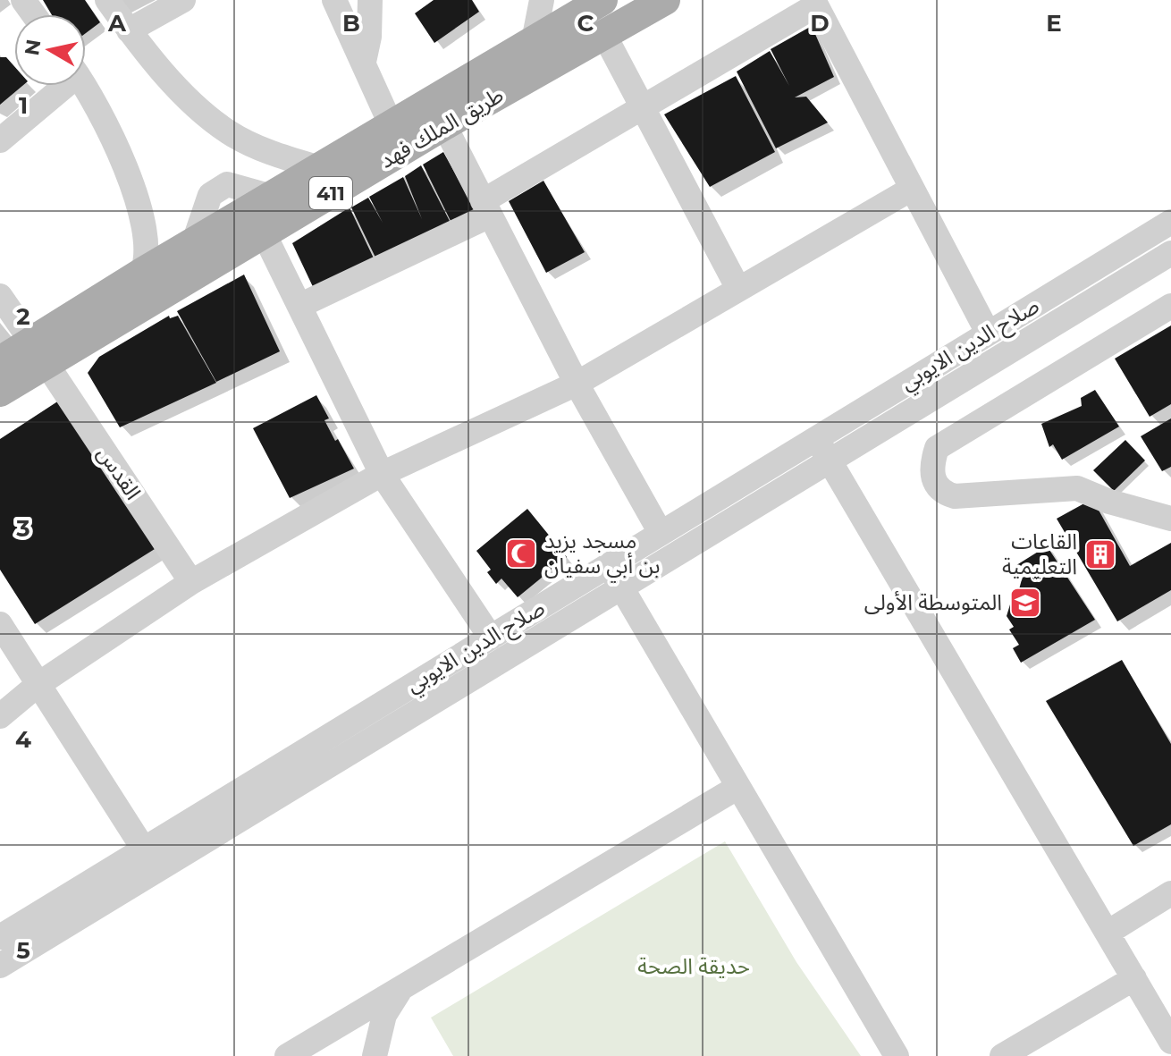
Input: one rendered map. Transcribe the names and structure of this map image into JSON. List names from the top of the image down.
{
  "streets": {
    "main road": ["طريق الملك فهد", "411"],
    "street": ["صلاح الدين الايوبي", "القدس"]
  },
  "crossings": [
    ["طريق الملك فهد", "القدس"]
  ],
  "parks": ["حديقة الصحة"],
  "places": {
    "mosque": ["مسجد يزيد بن أبي سفيان"],
    "building": ["القاعات التعليمية"],
    "school or university": ["المتوسطة الأولى"]
  },
  "north": "left",
  "grid": {
    "columns": [
      "A",
      "B",
      "C",
      "D",
      "E"
    ],
    "rows": [
      "1",
      "2",
      "3",
      "4",
      "5"
    ]
  }
}
